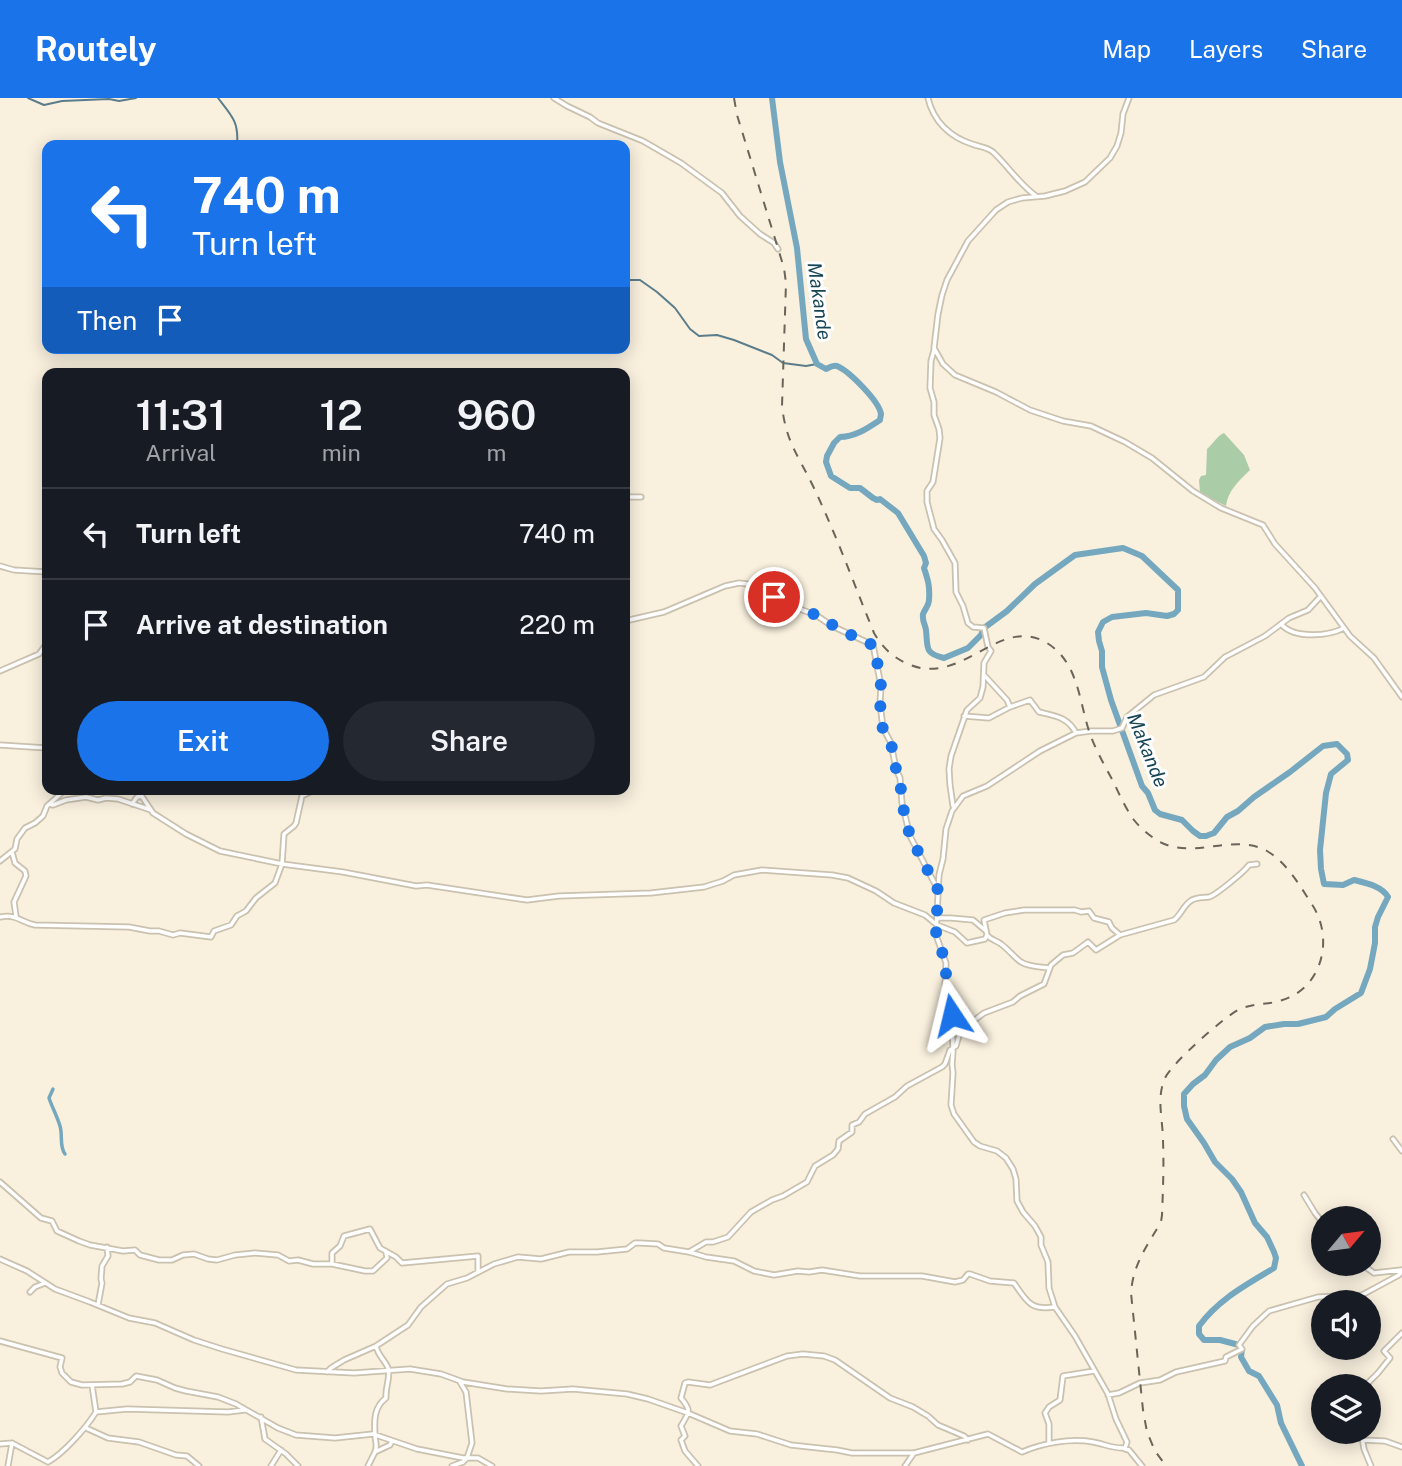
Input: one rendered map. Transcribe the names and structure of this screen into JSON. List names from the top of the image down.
{
  "water": ["Makande"],
  "north": "top right",
  "page": {
    "header": "Routely",
    "nav": ["Map", "Layers", "Share"],
    "turn": ["740 m", "Turn left"],
    "then": "Then",
    "eta": [
      "11:31",
      "Arrival",
      "12",
      "min",
      "960",
      "m"
    ],
    "list": [
      {
        "name": "Turn left",
        "value": "740 m"
      },
      {
        "name": "Arrive at destination",
        "value": "220 m"
      }
    ],
    "buttons": ["Exit", "Share"]
  }
}
